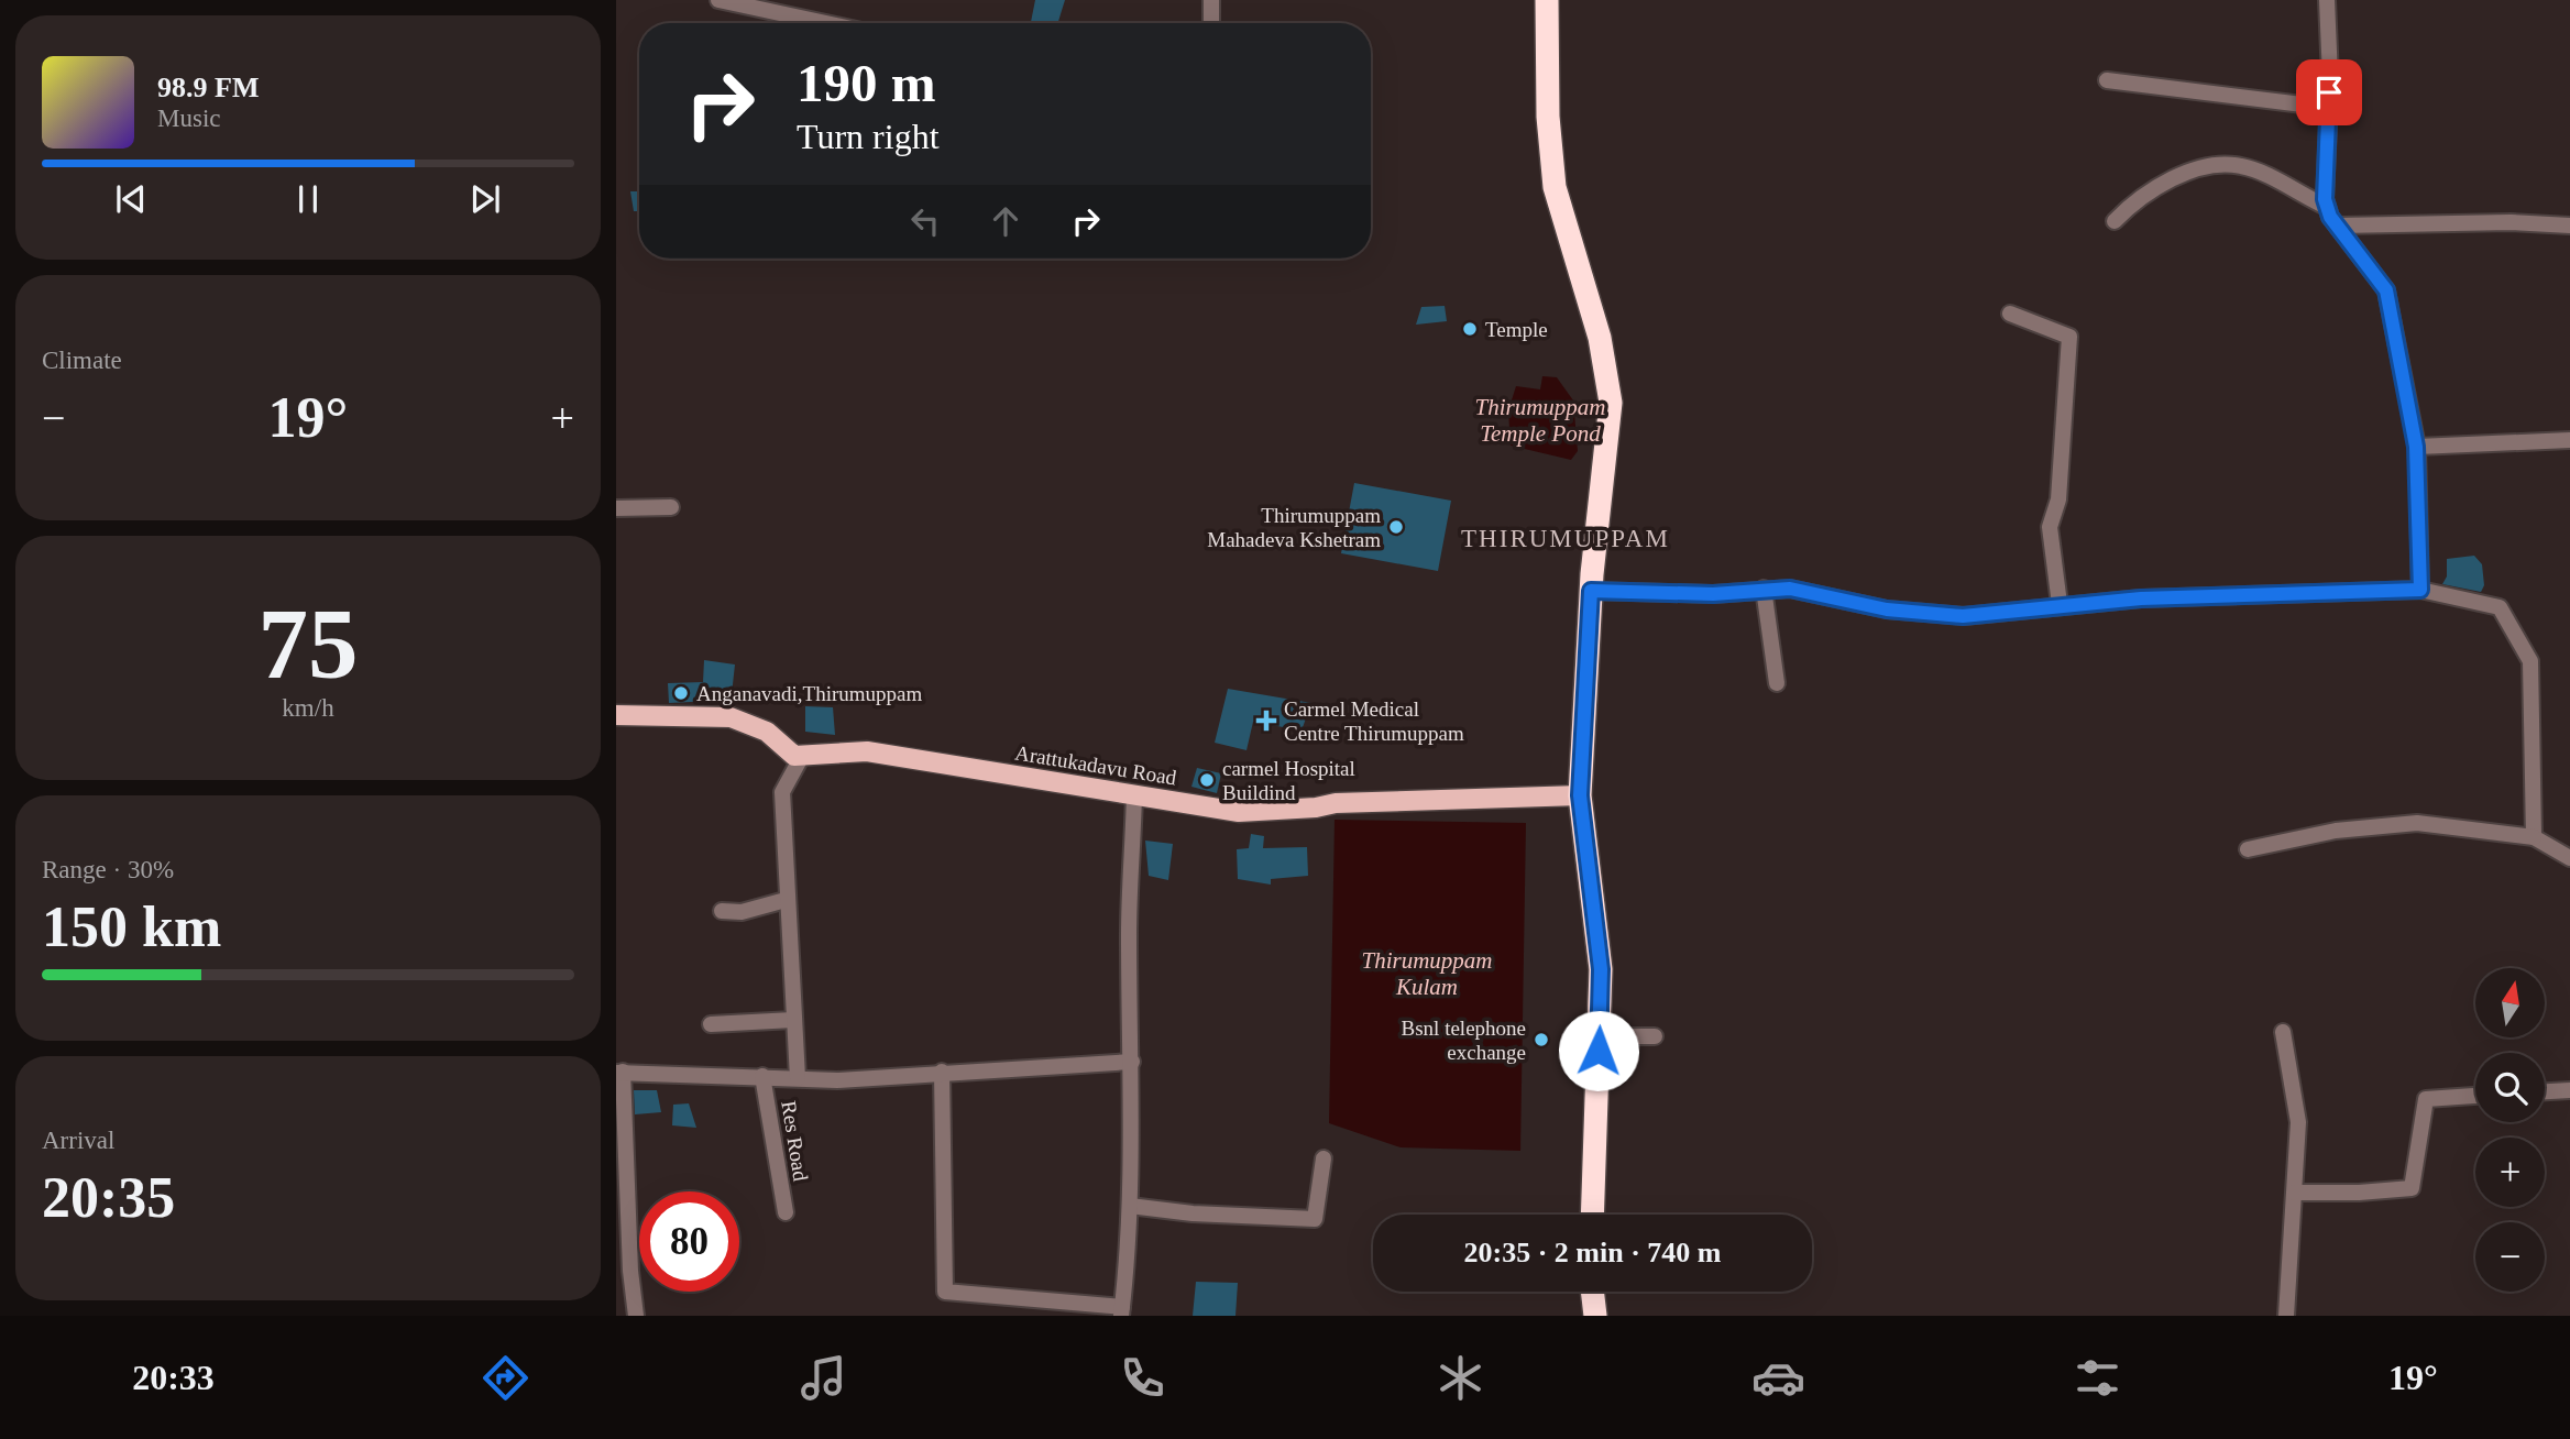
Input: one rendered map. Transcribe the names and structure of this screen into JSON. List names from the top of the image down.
{
  "streets": {
    "main road": ["Arattukadavu Road"],
    "street": ["Res Road"]
  },
  "districts": ["THIRUMUPPAM"],
  "water": ["Thirumuppam Temple Pond", "Thirumuppam Kulam"],
  "places": {
    "other": [
      "Temple",
      "Thirumuppam Mahadeva Kshetram",
      "Anganavadi,Thirumuppam",
      "carmel Hospital Buildind",
      "Bsnl telephone exchange"
    ],
    "health": ["Carmel Medical Centre Thirumuppam"]
  },
  "north": "top",
  "page": {
    "turn": ["190 m", "Turn right"],
    "song": ["98.9 FM", "Music"],
    "tile": [
      "Climate",
      ["75", "km/h"],
      ["Range · 30%", "150 km"],
      ["Arrival", "20:35"]
    ],
    "heat": ["−", "19°", "+"],
    "map_buttons": ["+", "−"],
    "limit": "80",
    "trip": "20:35 · 2 min · 740 m",
    "tabs": ["20:33", "19°"]
  }
}
